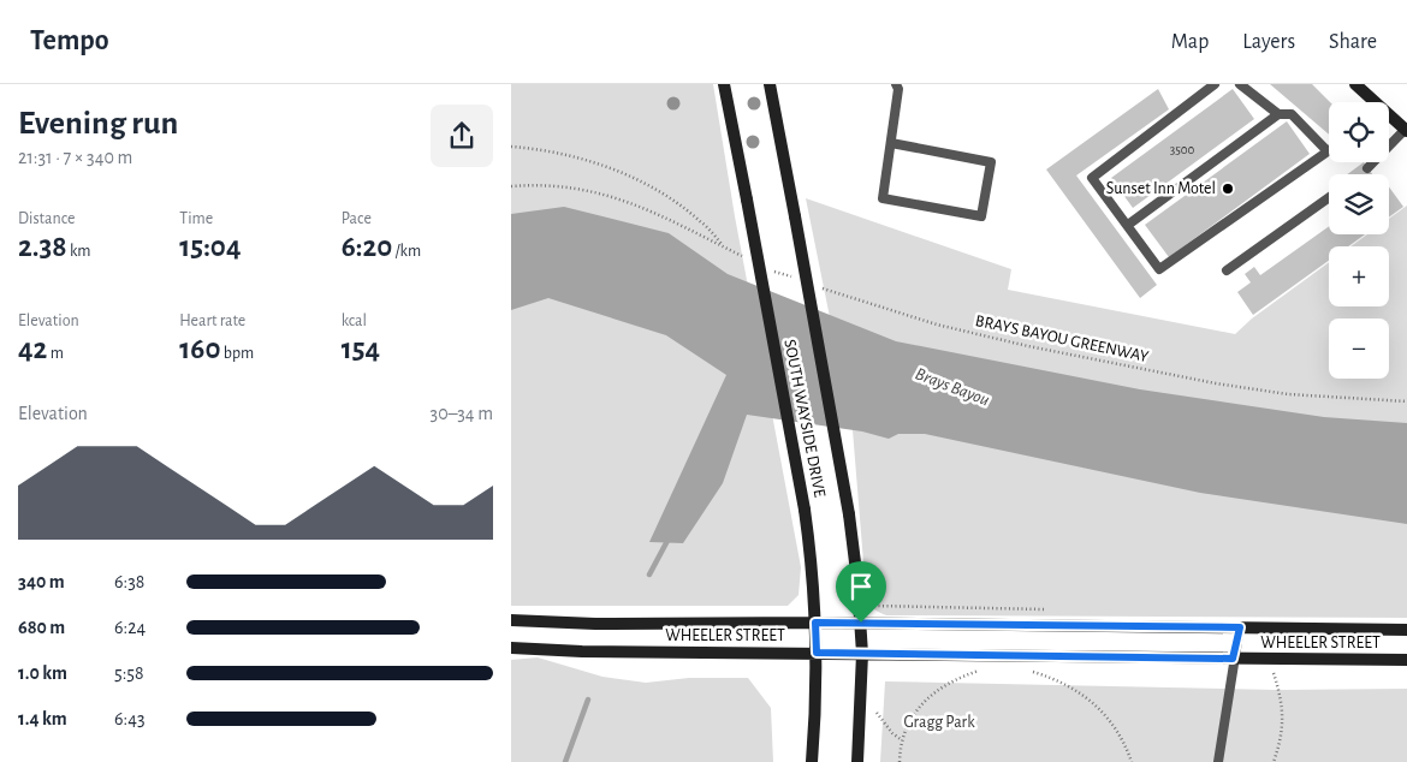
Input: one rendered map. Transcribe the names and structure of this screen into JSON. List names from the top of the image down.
{
  "streets": {
    "main road": ["SOUTH WAYSIDE DRIVE", "WHEELER STREET"],
    "path": ["BRAYS BAYOU GREENWAY"]
  },
  "crossings": [
    ["SOUTH WAYSIDE DRIVE", "WHEELER STREET"]
  ],
  "water": ["Brays Bayou"],
  "parks": ["Gragg Park"],
  "places": ["Sunset Inn Motel"],
  "house_numbers": ["3500"],
  "page": {
    "header": "Tempo",
    "nav": ["Map", "Layers", "Share"],
    "heading": ["Evening run", "21:31 · 7 × 340 m"],
    "map_buttons": ["+", "−"],
    "stats": [
      ["Distance", "2.38 km"],
      ["Time", "15:04"],
      ["Pace", "6:20 /km"],
      ["Elevation", "42 m"],
      ["Heart rate", "160 bpm"],
      ["kcal", "154"]
    ],
    "chart": ["Elevation", "30–34 m"],
    "list": [
      {
        "name": "340 m",
        "note": "6:38"
      },
      {
        "name": "680 m",
        "note": "6:24"
      },
      {
        "name": "1.0 km",
        "note": "5:58"
      },
      {
        "name": "1.4 km",
        "note": "6:43"
      }
    ]
  }
}
